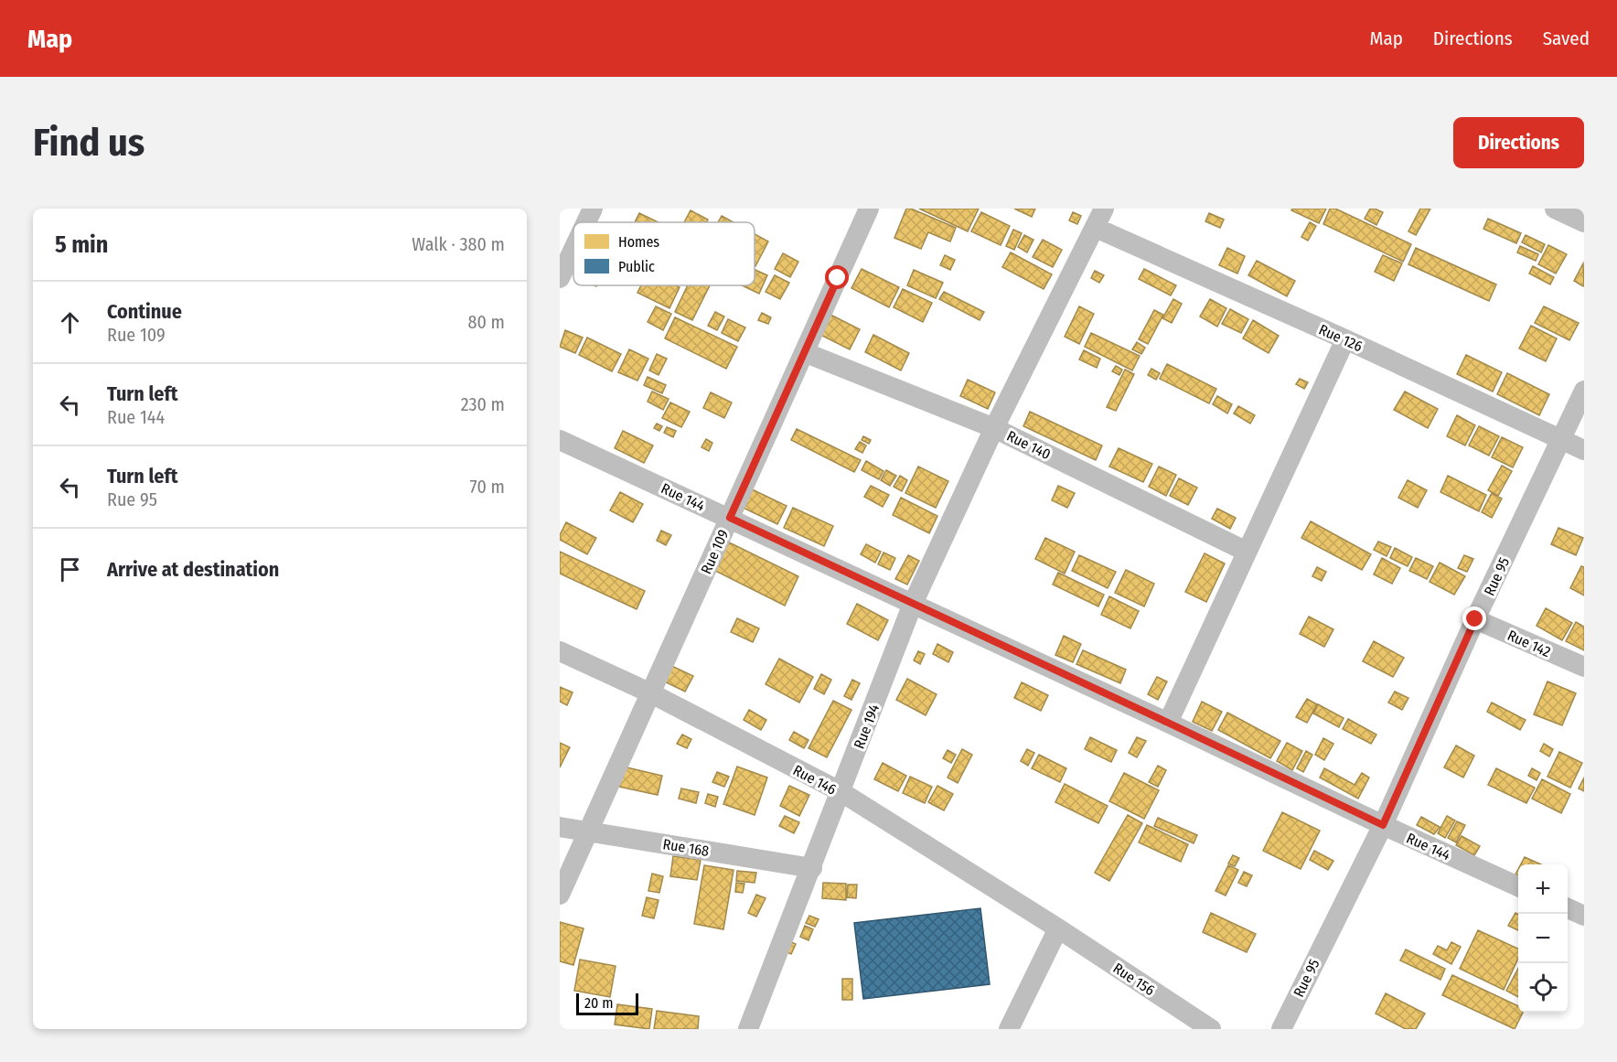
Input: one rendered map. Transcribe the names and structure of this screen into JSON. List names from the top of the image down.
{
  "streets": {
    "street": [
      "Rue 126",
      "Rue 140",
      "Rue 144",
      "Rue 109",
      "Rue 95",
      "Rue 142",
      "Rue 194",
      "Rue 146",
      "Rue 168",
      "Rue 156"
    ]
  },
  "crossings": [
    ["Rue 126", "Rue 95"],
    ["Rue 126", "Rue 194"],
    ["Rue 140", "Rue 109"],
    ["Rue 140", "Rue 194"],
    ["Rue 144", "Rue 109"],
    ["Rue 144", "Rue 95"],
    ["Rue 144", "Rue 194"],
    ["Rue 109", "Rue 146"],
    ["Rue 109", "Rue 168"],
    ["Rue 95", "Rue 142"],
    ["Rue 194", "Rue 146"],
    ["Rue 194", "Rue 168"],
    ["Rue 146", "Rue 156"]
  ],
  "legend": ["Homes", "Public"],
  "scale_bar": "20 m",
  "page": {
    "header": "Map",
    "nav": ["Map", "Directions", "Saved"],
    "buttons": "Directions",
    "title": "Find us",
    "heading": ["5 min", "Walk · 380 m"],
    "list": [
      ["Continue", "Rue 109", "80 m"],
      ["Turn left", "Rue 144", "230 m"],
      ["Turn left", "Rue 95", "70 m"],
      "Arrive at destination"
    ],
    "map_buttons": ["+", "−"],
    "scale": "20 m"
  }
}
